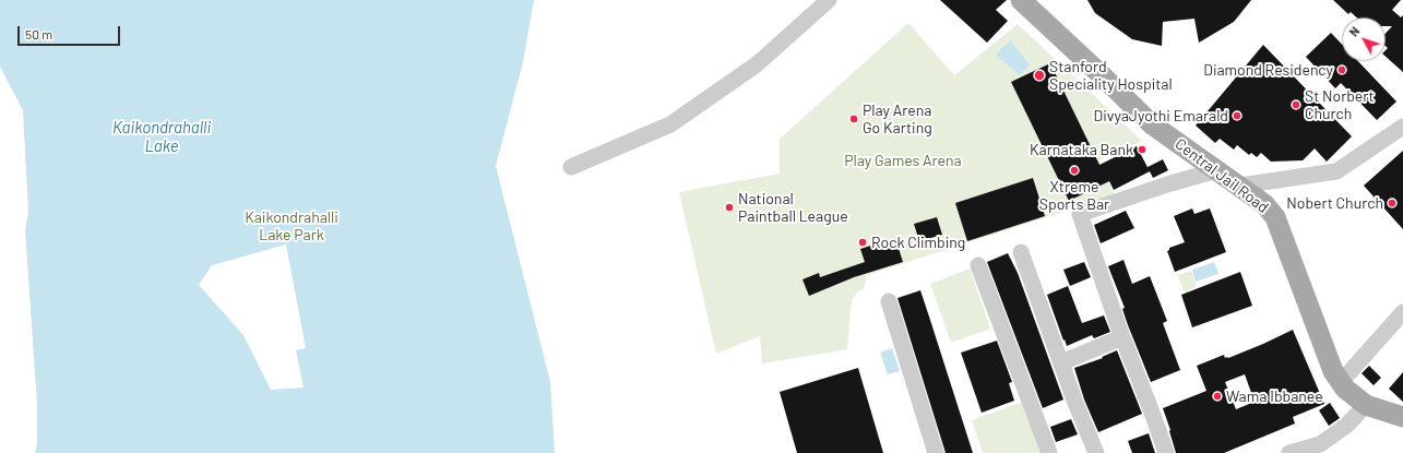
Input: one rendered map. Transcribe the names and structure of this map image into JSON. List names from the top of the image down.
{
  "streets": {
    "main road": ["Central Jail Road"]
  },
  "water": ["Kaikondrahalli Lake"],
  "parks": ["Play Games Arena", "Kaikondrahalli Lake Park"],
  "places": [
    "Diamond Residency",
    "Stanford Speciality Hospital",
    "St Norbert Church",
    "DivyaJyothi Emarald",
    "Play Arena Go Karting",
    "Karnataka Bank",
    "Xtreme Sports Bar",
    "Nobert Church",
    "National Paintball League",
    "Rock Climbing",
    "Wama Ibbanee"
  ],
  "scale_bar": "50 m",
  "north": "top left"
}
